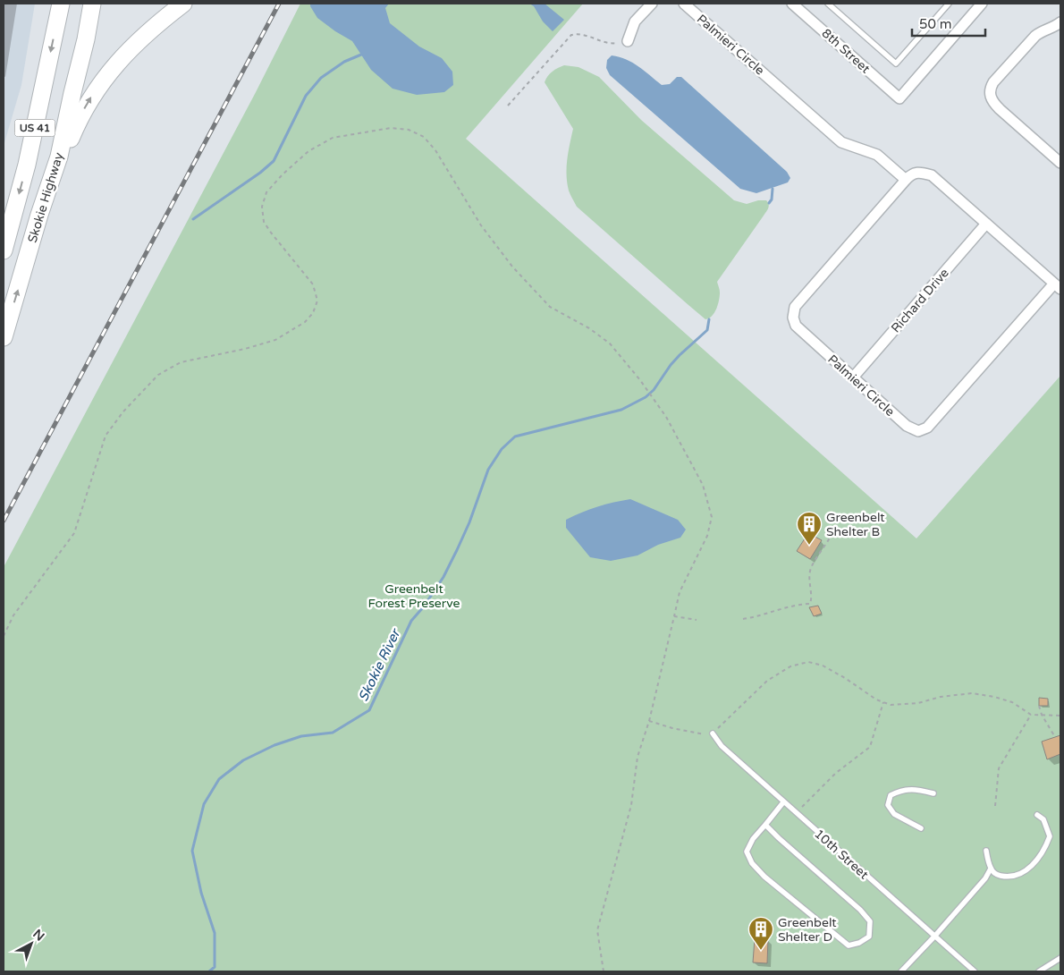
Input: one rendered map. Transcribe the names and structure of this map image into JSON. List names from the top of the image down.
{
  "streets": {
    "highway": ["US 41", "Skokie Highway"],
    "street": ["Palmieri Circle", "8th Street", "Richard Drive"],
    "lane": ["10th Street"]
  },
  "crossings": [
    ["Palmieri Circle", "Richard Drive"]
  ],
  "water": ["Skokie River"],
  "parks": ["Greenbelt Forest Preserve"],
  "places": {
    "building": ["Greenbelt Shelter B", "Greenbelt Shelter D"]
  },
  "scale_bar": "50 m",
  "north": "top right"
}
